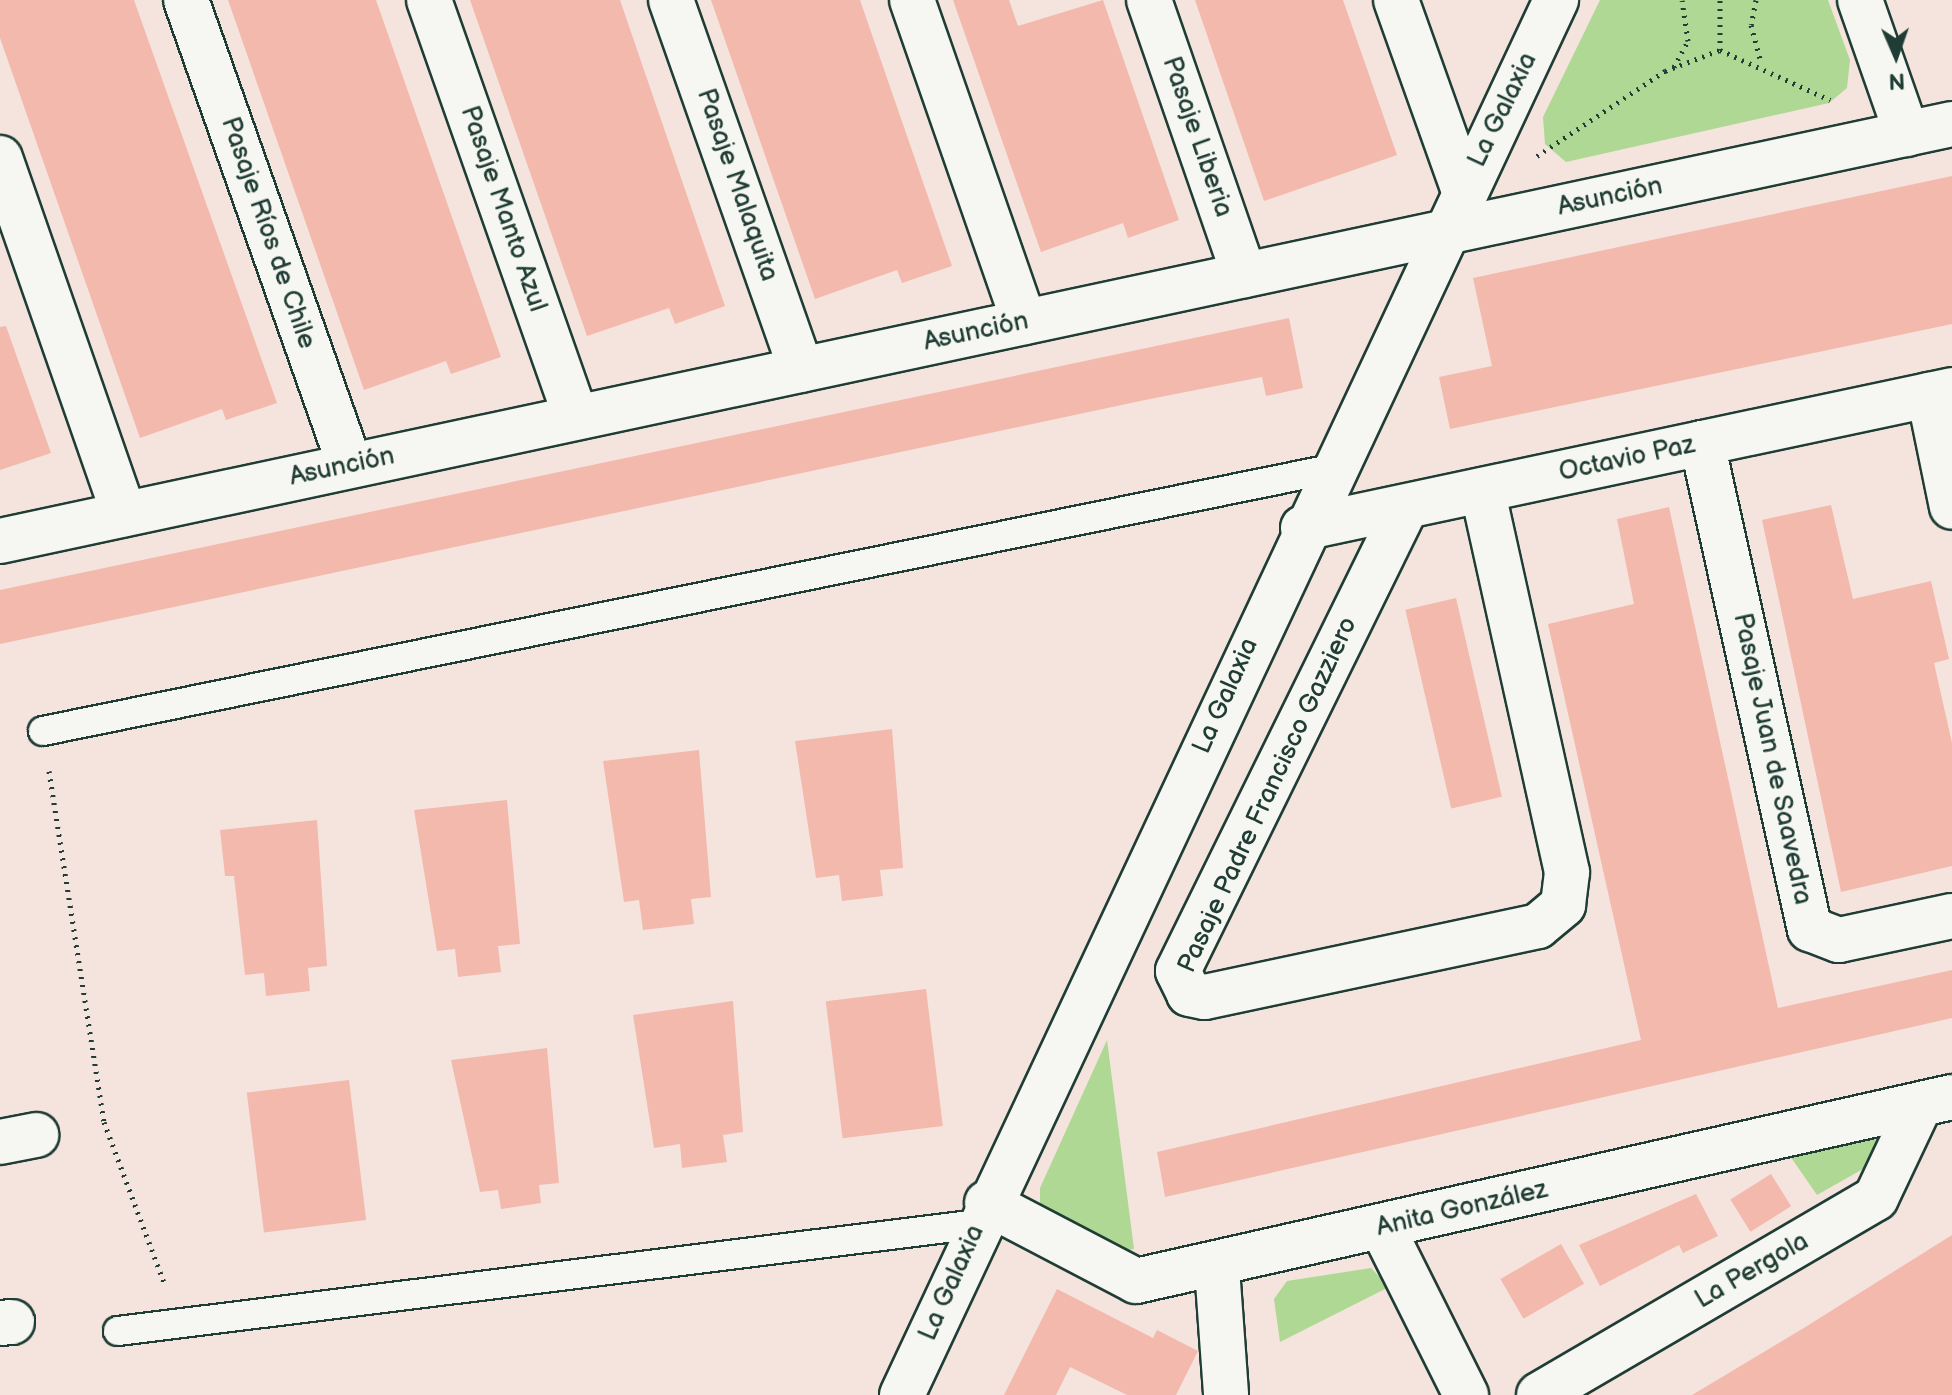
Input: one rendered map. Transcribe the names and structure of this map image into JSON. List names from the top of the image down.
{
  "streets": {
    "street": [
      "La Galaxia",
      "Pasaje Liberia",
      "Pasaje Malaquita",
      "Asunción",
      "Pasaje Manto Azul",
      "Pasaje Ríos de Chile",
      "Octavio Paz",
      "Pasaje Juan de Saavedra",
      "Pasaje Padre Francisco Gazziero",
      "Anita González",
      "La Pergola"
    ]
  },
  "crossings": [
    ["La Galaxia", "Asunción"],
    ["La Galaxia", "Octavio Paz"],
    ["La Galaxia", "Anita González"],
    ["Pasaje Liberia", "Asunción"],
    ["Pasaje Malaquita", "Asunción"],
    ["Asunción", "Pasaje Manto Azul"],
    ["Asunción", "Pasaje Ríos de Chile"],
    ["Octavio Paz", "Pasaje Juan de Saavedra"],
    ["Octavio Paz", "Pasaje Padre Francisco Gazziero"],
    ["Anita González", "La Pergola"]
  ],
  "north": "bottom"
}
